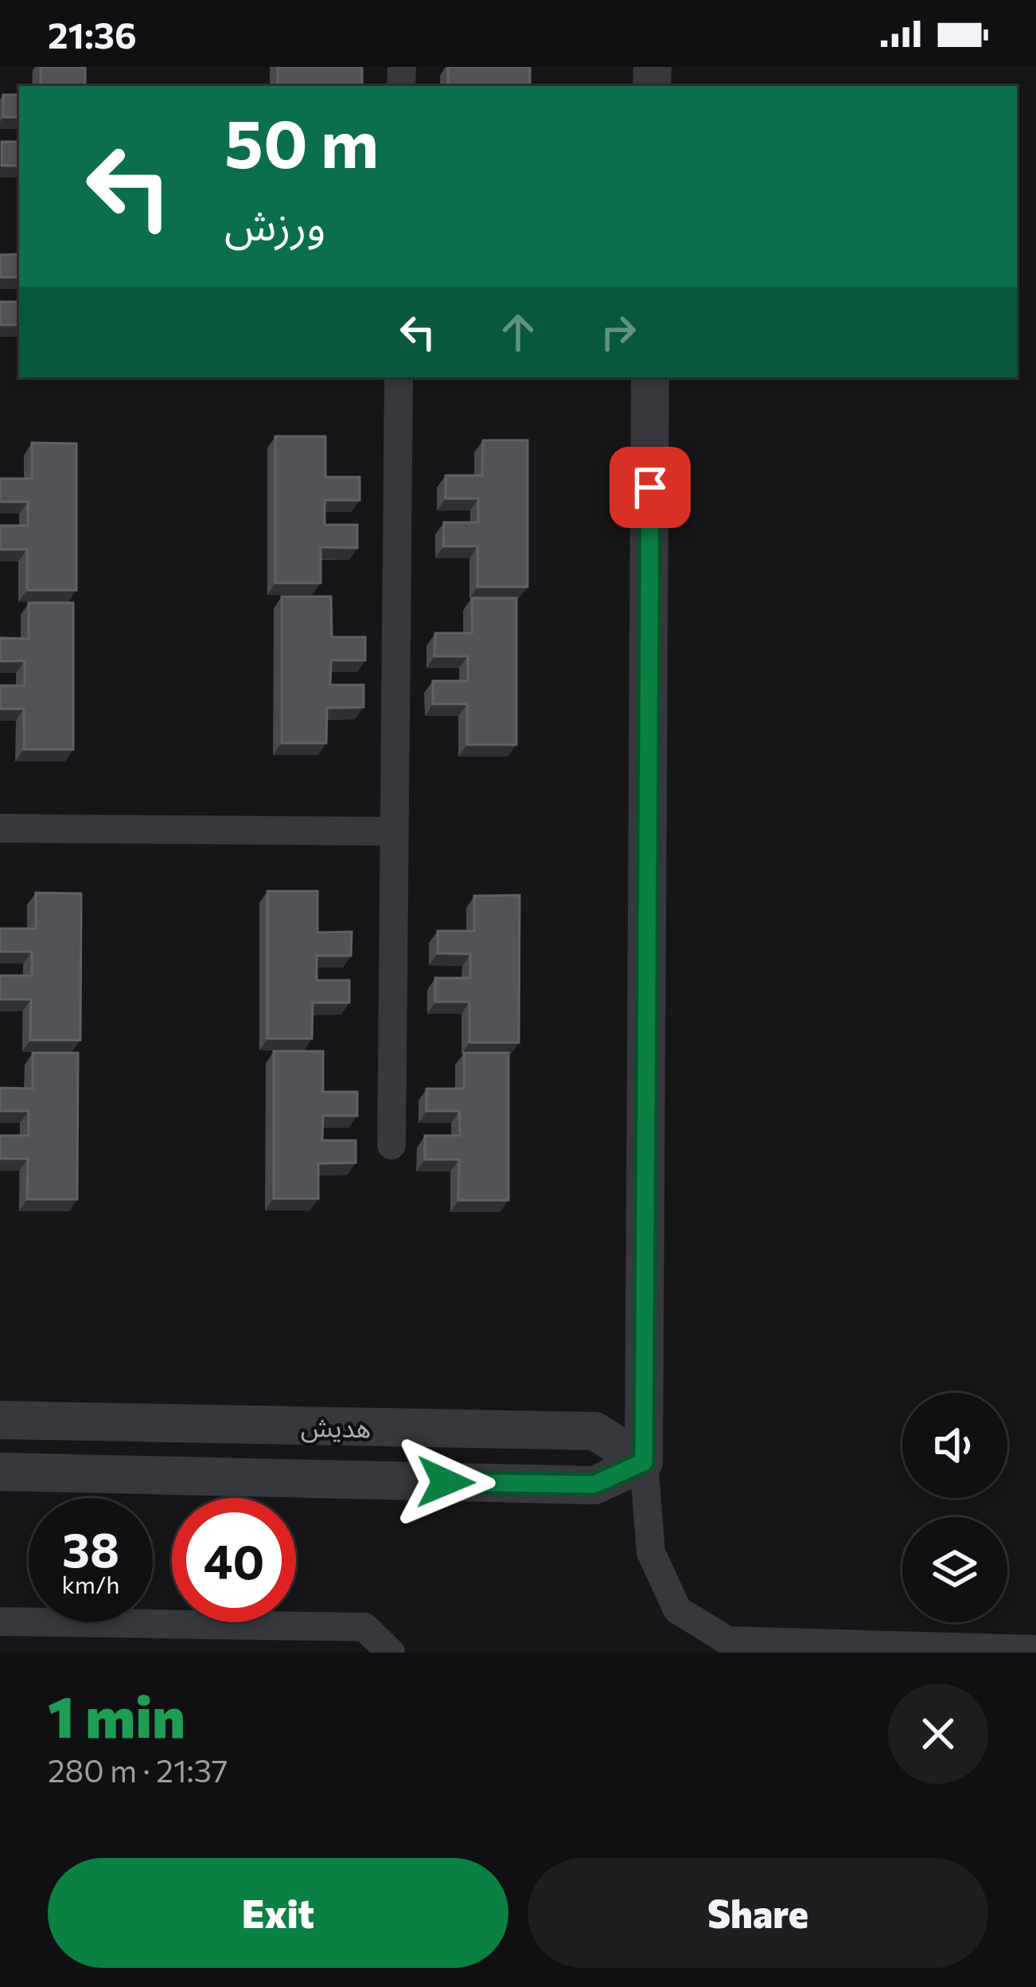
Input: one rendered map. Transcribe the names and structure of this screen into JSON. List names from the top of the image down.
{
  "streets": {
    "street": ["هدیش"]
  },
  "page": {
    "status": "21:36",
    "turn": ["50 m", "ورزش"],
    "speed": "38 km/h",
    "limit": "40",
    "heading": ["1 min", "280 m · 21:37"],
    "buttons": ["Exit", "Share"]
  }
}
